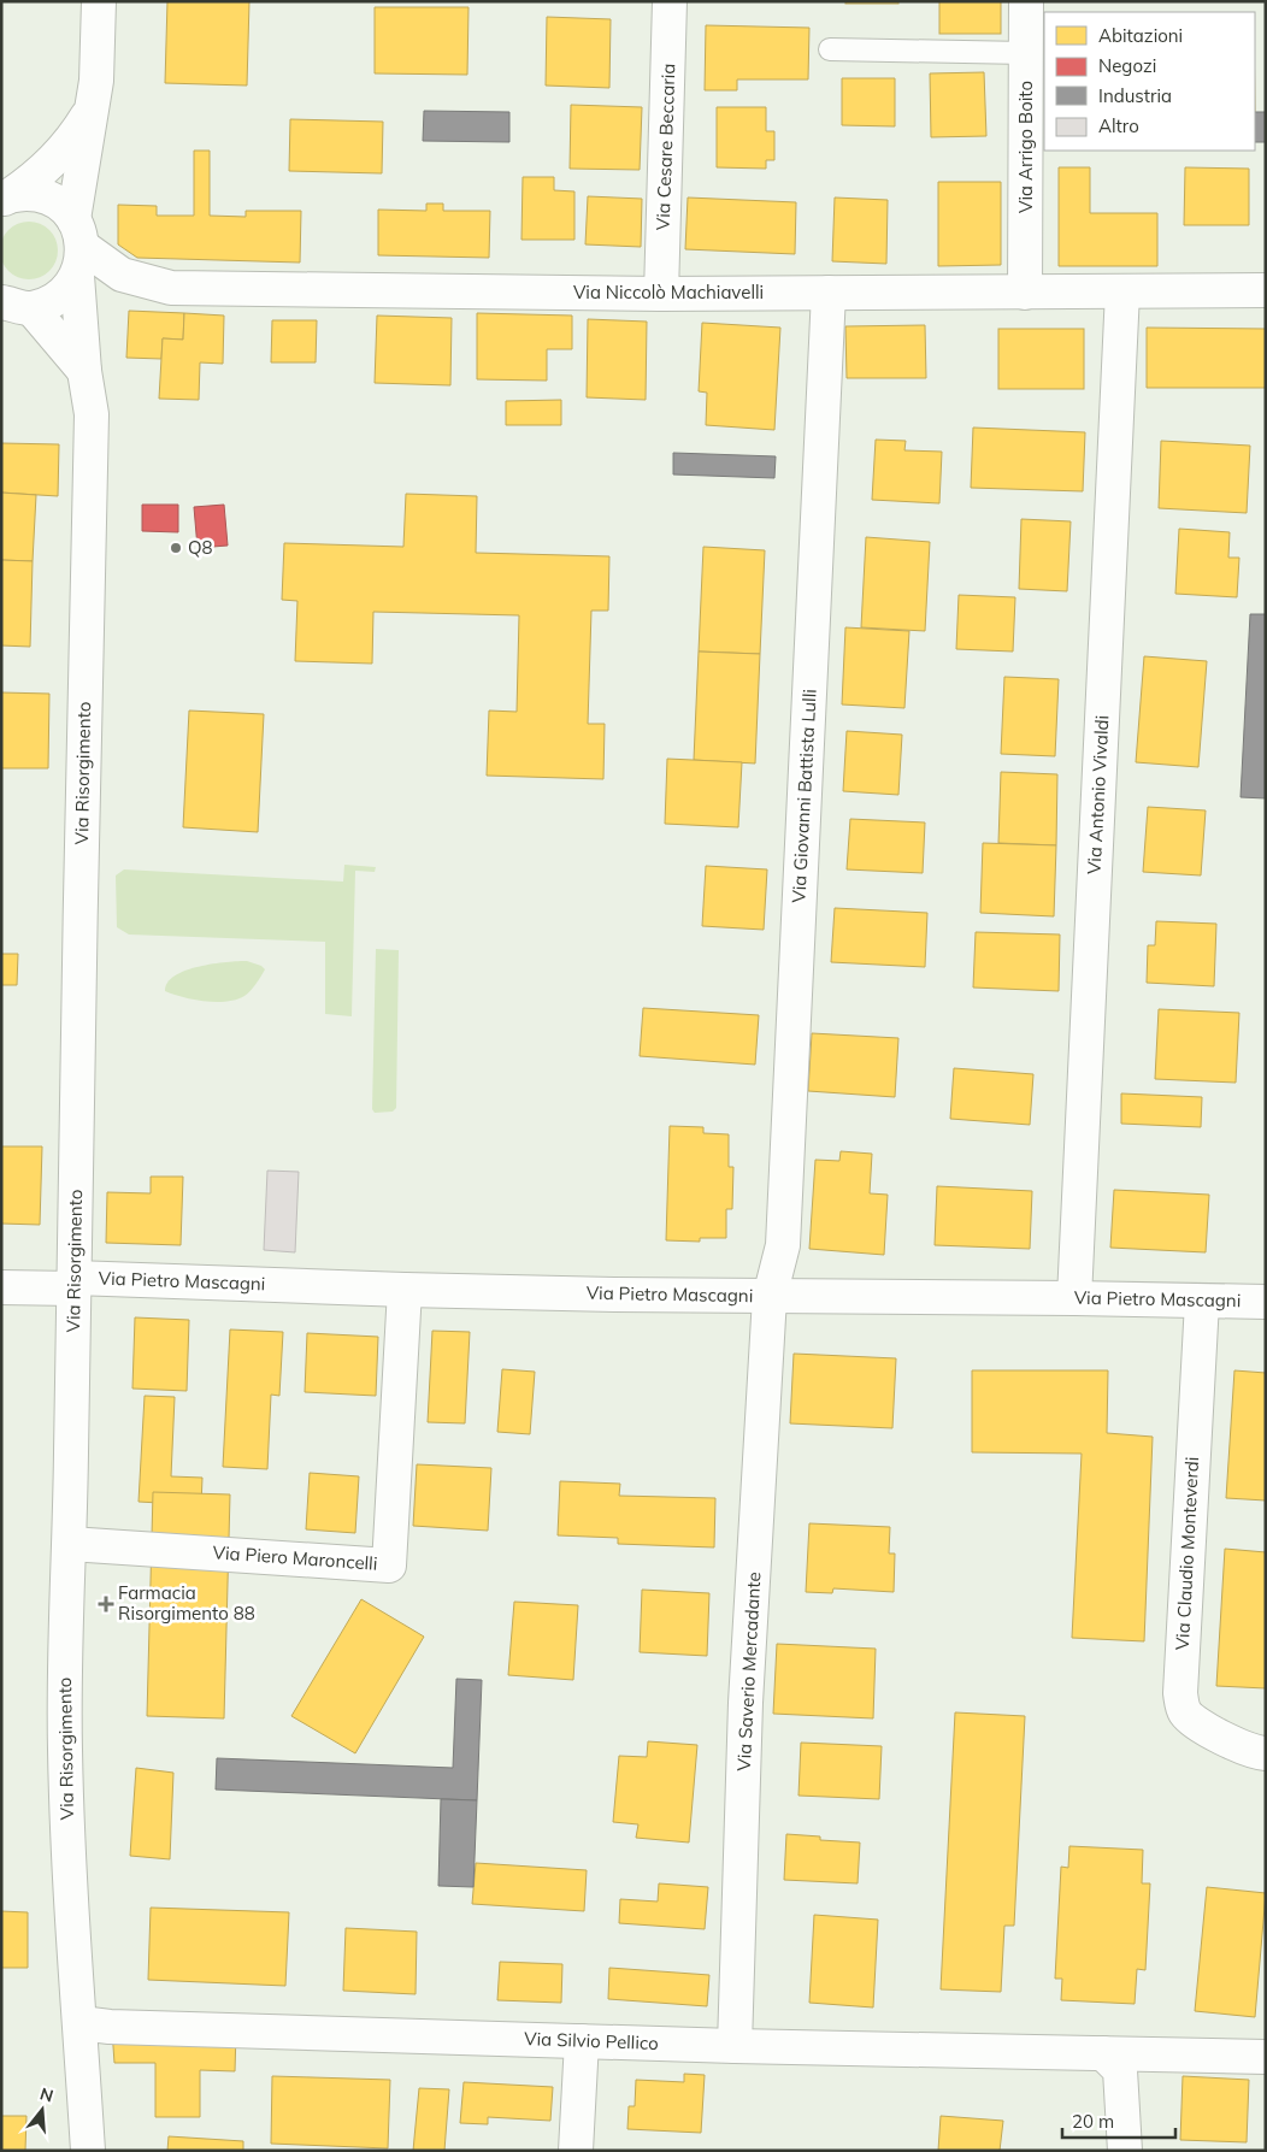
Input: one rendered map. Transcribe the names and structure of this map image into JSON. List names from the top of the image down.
{
  "streets": {
    "street": [
      "Via Cesare Beccaria",
      "Via Arrigo Boito",
      "Via Niccolò Machiavelli",
      "Via Risorgimento",
      "Via Antonio Vivaldi",
      "Via Giovanni Battista Lulli",
      "Via Pietro Mascagni",
      "Via Claudio Monteverdi",
      "Via Piero Maroncelli",
      "Via Saverio Mercadante",
      "Via Silvio Pellico"
    ]
  },
  "crossings": [
    ["Via Cesare Beccaria", "Via Niccolò Machiavelli"],
    ["Via Arrigo Boito", "Via Niccolò Machiavelli"],
    ["Via Niccolò Machiavelli", "Via Risorgimento"],
    ["Via Niccolò Machiavelli", "Via Antonio Vivaldi"],
    ["Via Niccolò Machiavelli", "Via Giovanni Battista Lulli"],
    ["Via Risorgimento", "Via Pietro Mascagni"],
    ["Via Risorgimento", "Via Piero Maroncelli"],
    ["Via Risorgimento", "Via Silvio Pellico"],
    ["Via Antonio Vivaldi", "Via Pietro Mascagni"],
    ["Via Giovanni Battista Lulli", "Via Pietro Mascagni"],
    ["Via Giovanni Battista Lulli", "Via Saverio Mercadante"],
    ["Via Pietro Mascagni", "Via Claudio Monteverdi"],
    ["Via Pietro Mascagni", "Via Piero Maroncelli"],
    ["Via Pietro Mascagni", "Via Saverio Mercadante"],
    ["Via Saverio Mercadante", "Via Silvio Pellico"]
  ],
  "places": {
    "other": ["Q8"],
    "health": ["Farmacia Risorgimento 88"]
  },
  "legend": [
    "Abitazioni",
    "Negozi",
    "Industria",
    "Altro"
  ],
  "scale_bar": "20 m",
  "north": "top"
}
